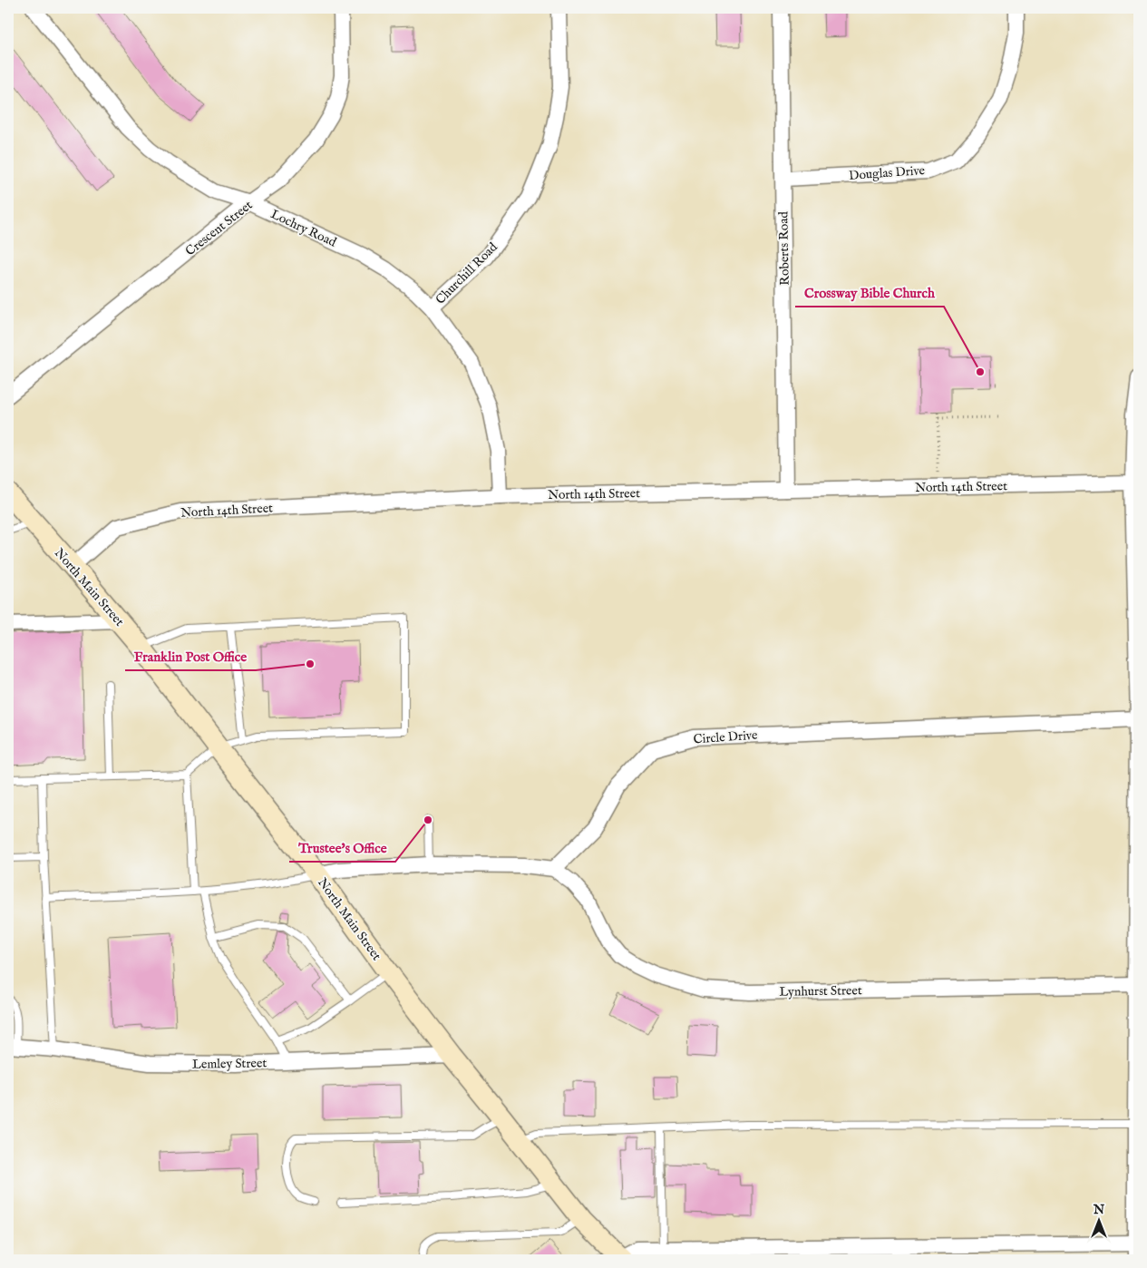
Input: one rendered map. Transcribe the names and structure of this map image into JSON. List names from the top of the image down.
{
  "streets": {
    "street": [
      "Douglas Drive",
      "Crescent Street",
      "Lochry Road",
      "Roberts Road",
      "Churchill Road",
      "North 14th Street",
      "North Main Street",
      "Circle Drive",
      "Lynhurst Street",
      "Lemley Street"
    ]
  },
  "crossings": [
    ["Douglas Drive", "Roberts Road"],
    ["Crescent Street", "Lochry Road"],
    ["Lochry Road", "Churchill Road"],
    ["Lochry Road", "North 14th Street"],
    ["Roberts Road", "North 14th Street"],
    ["North 14th Street", "North Main Street"],
    ["North Main Street", "Lemley Street"],
    ["Circle Drive", "Lynhurst Street"]
  ],
  "places": ["Crossway Bible Church", "Franklin Post Office", "Trustee's Office"],
  "north": "top"
}
